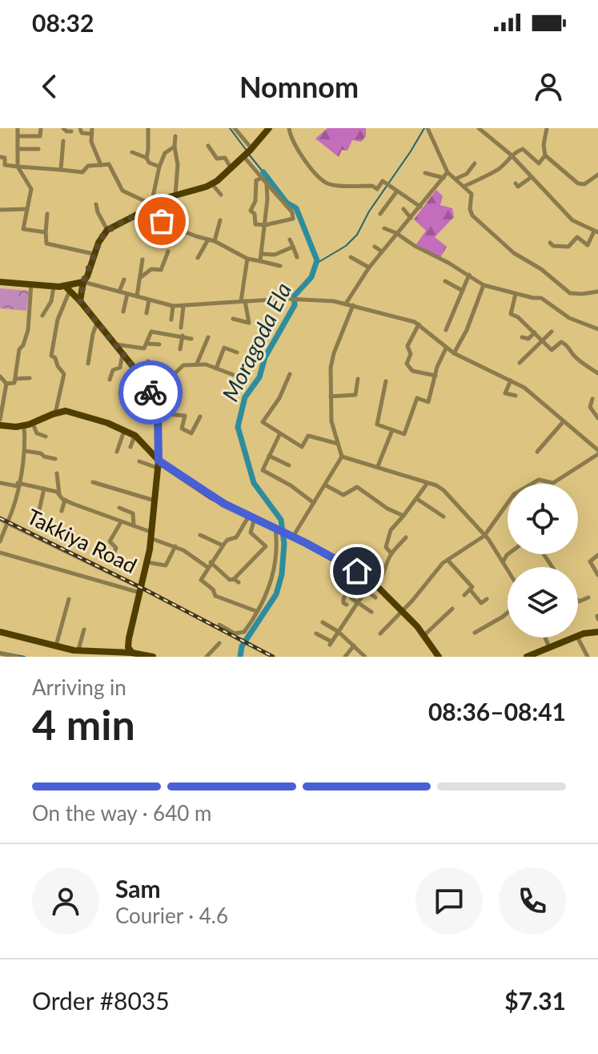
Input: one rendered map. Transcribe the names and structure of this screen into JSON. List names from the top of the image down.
{
  "streets": {
    "street": ["Takkiya Road"]
  },
  "water": ["Moragoda Ela"],
  "page": {
    "status": "08:32",
    "header": "Nomnom",
    "heading": ["4 min", "Arriving in", "08:36–08:41"],
    "panel": [
      "Sam",
      "Courier · 4.6",
      "Order #8035",
      "$7.31"
    ],
    "bar": "On the way · 640 m"
  }
}
